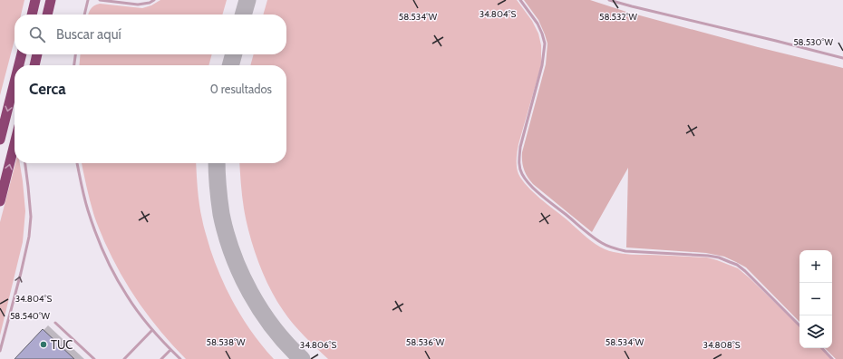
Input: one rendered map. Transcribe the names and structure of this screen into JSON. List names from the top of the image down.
{
  "places": ["TUC"],
  "page": {
    "search": "Buscar aquí",
    "heading": ["Cerca", "0 resultados"],
    "map_buttons": ["+", "−"]
  },
  "coordinates": [
    "34.804°S",
    "58.534°W",
    "58.532°W",
    "58.530°W",
    "58.540°W",
    "58.538°W",
    "58.536°W",
    "34.806°S",
    "34.808°S"
  ]
}
